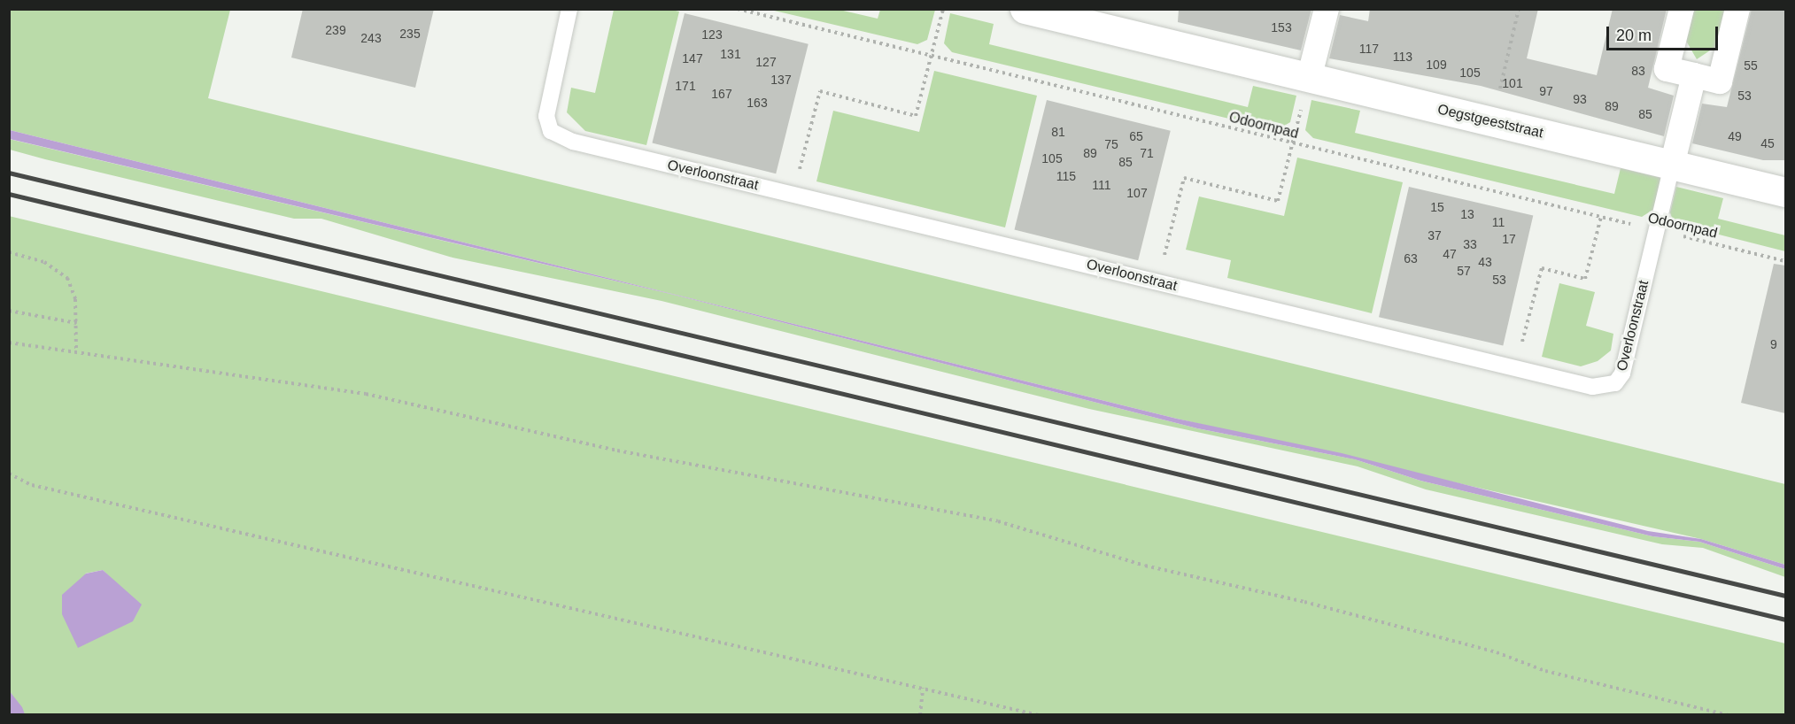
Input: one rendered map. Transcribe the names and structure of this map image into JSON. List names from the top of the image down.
{
  "streets": {
    "street": ["Oegstgeeststraat"],
    "lane": ["Overloonstraat"],
    "path": ["Odoornpad"]
  },
  "crossings": [
    ["Oegstgeeststraat", "Overloonstraat"],
    ["Odoornpad", "Overloonstraat"]
  ],
  "house_numbers": [
    "153",
    "239",
    "235",
    "123",
    "243",
    "117",
    "131",
    "113",
    "147",
    "127",
    "109",
    "55",
    "83",
    "105",
    "137",
    "101",
    "171",
    "97",
    "167",
    "53",
    "93",
    "163",
    "89",
    "85",
    "81",
    "65",
    "49",
    "45",
    "75",
    "89",
    "71",
    "105",
    "85",
    "115",
    "111",
    "107",
    "15",
    "13",
    "11",
    "37",
    "17",
    "33",
    "47",
    "63",
    "43",
    "57",
    "53",
    "9"
  ],
  "scale_bar": "20 m"
}
